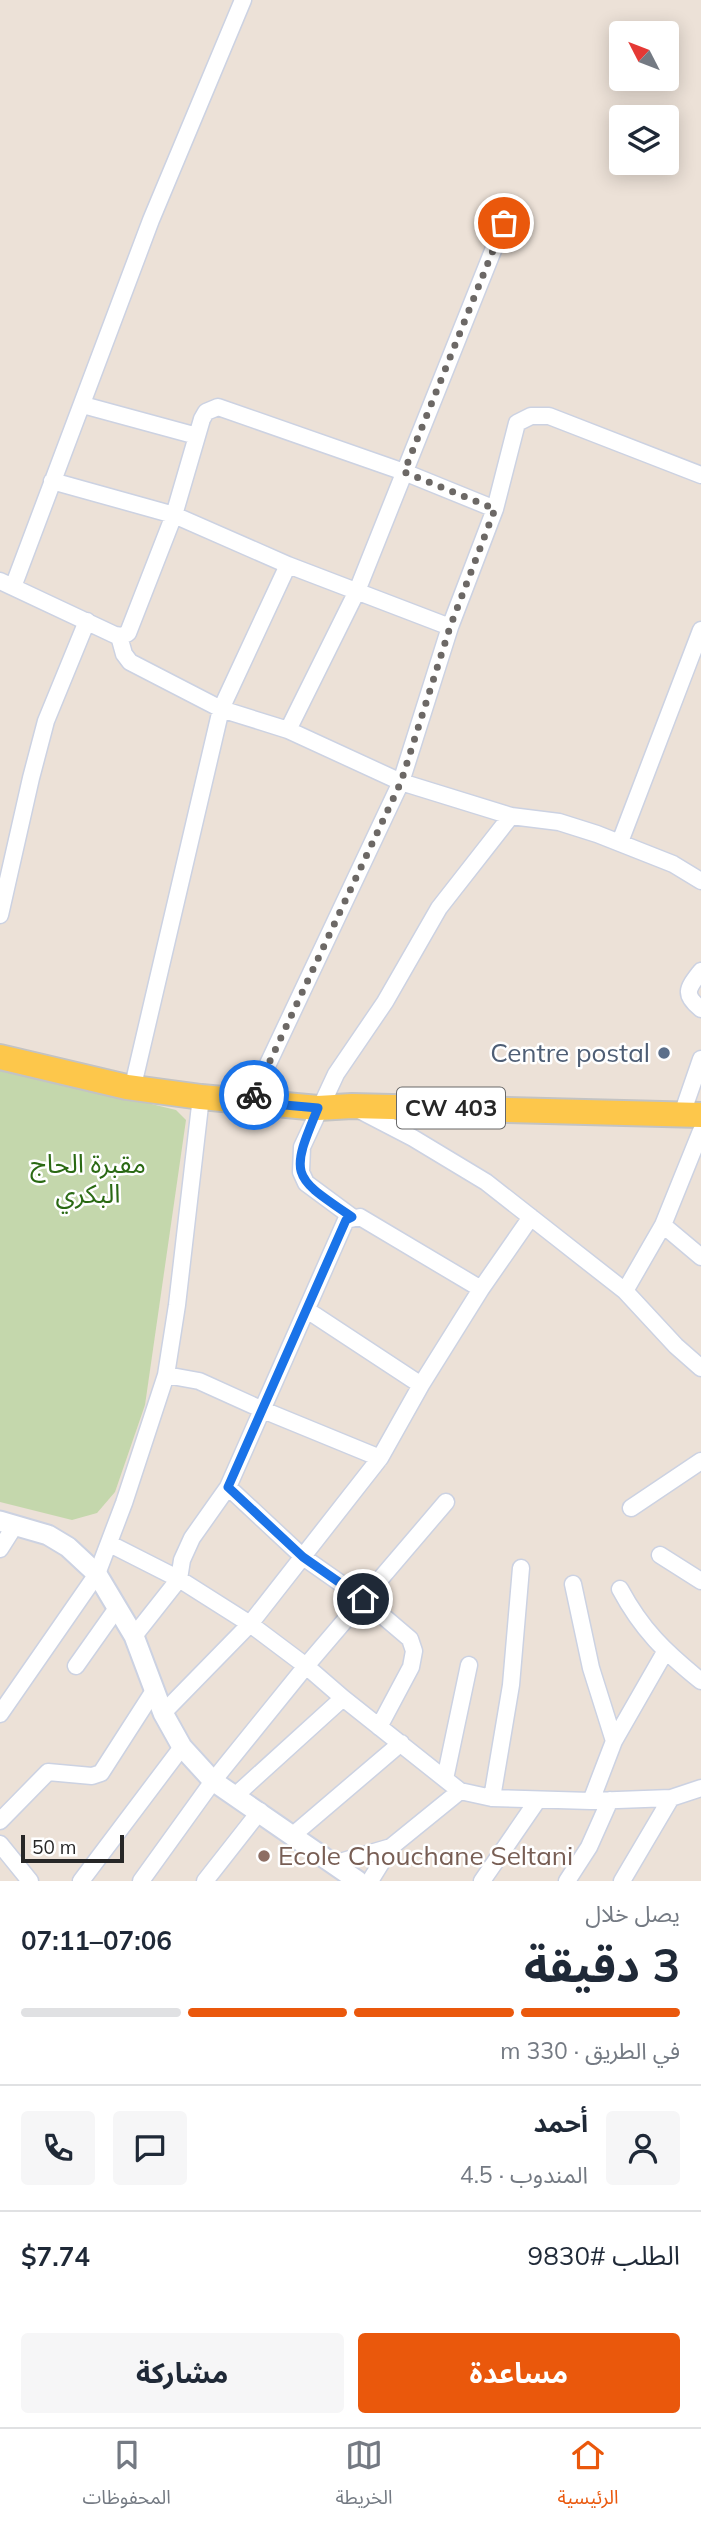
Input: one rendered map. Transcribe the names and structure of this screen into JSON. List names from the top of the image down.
{
  "streets": {
    "main road": ["CW 403"]
  },
  "parks": ["مقبرة الحاج البكري"],
  "places": ["Centre postal", "Ecole Chouchane Seltani"],
  "scale_bar": "50 m",
  "north": "top left",
  "page": {
    "scale": "50 m",
    "heading": ["3 دقيقة", "يصل خلال", "07:06–07:11"],
    "panel": [
      "أحمد",
      "المندوب · 4.5",
      "الطلب #9830",
      "$7.74"
    ],
    "bar": "في الطريق · 330 m",
    "buttons": ["مساعدة", "مشاركة"],
    "tabs": ["الرئيسية", "الخريطة", "المحفوظات"]
  }
}
